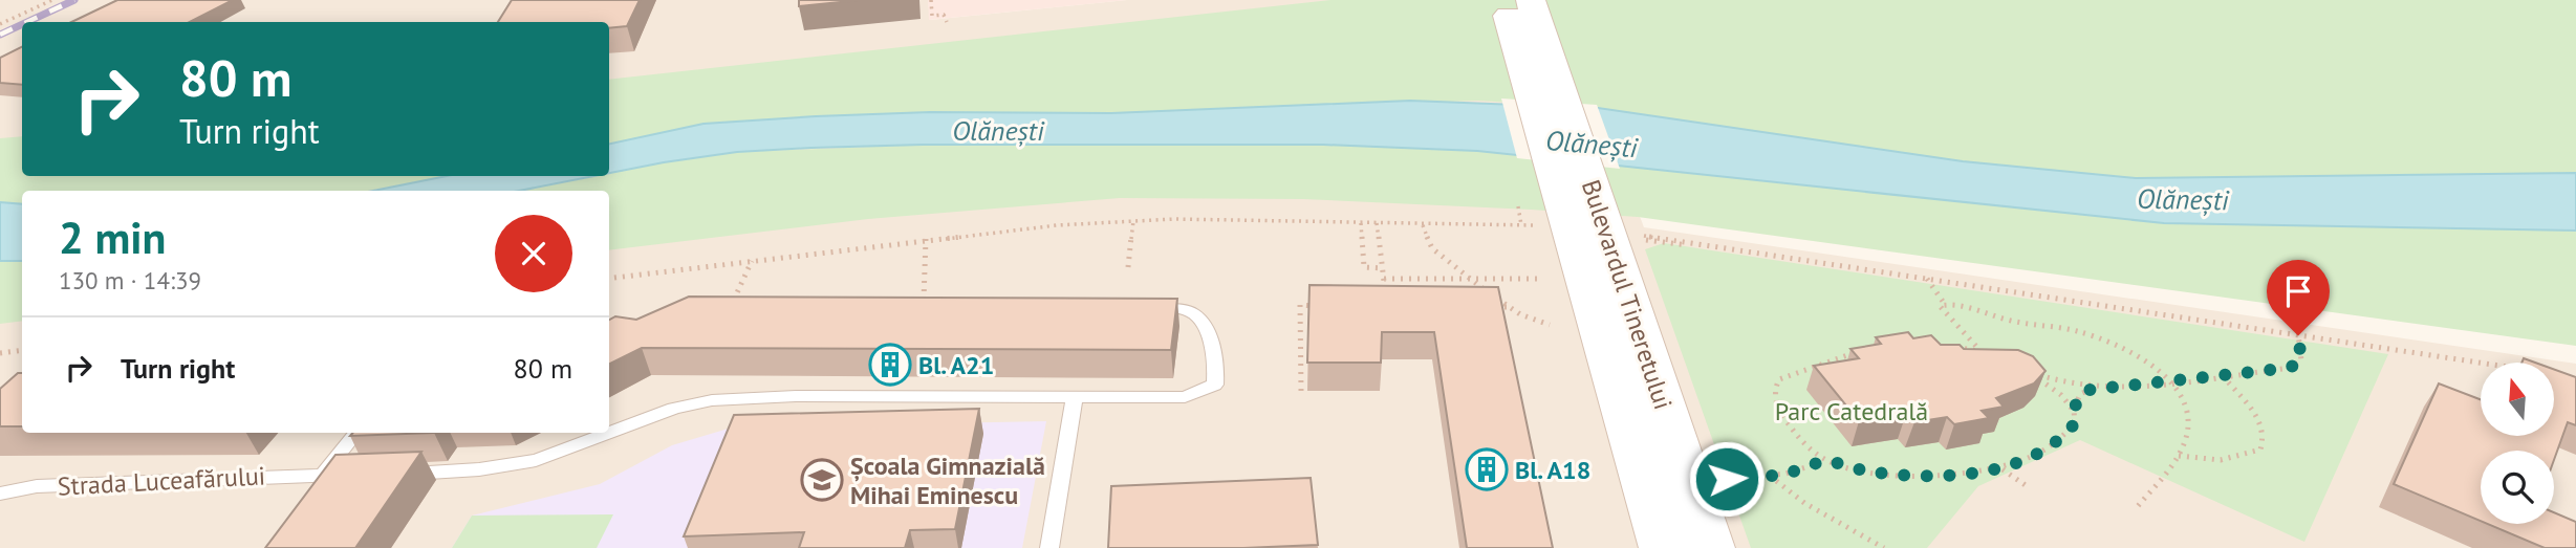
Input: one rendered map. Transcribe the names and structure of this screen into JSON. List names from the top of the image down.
{
  "streets": {
    "main road": ["Bulevardul Tineretului"],
    "lane": ["Strada Luceafărului"]
  },
  "water": ["Olănești"],
  "parks": ["Parc Catedrală"],
  "places": {
    "building": ["Bl. A21", "Bl. A18"],
    "school or university": ["Școala Gimnazială Mihai Eminescu"]
  },
  "north": "top",
  "page": {
    "turn": ["80 m", "Turn right"],
    "heading": ["2 min", "130 m · 14:39"],
    "list": [
      {
        "name": "Turn right",
        "value": "80 m"
      }
    ]
  }
}
